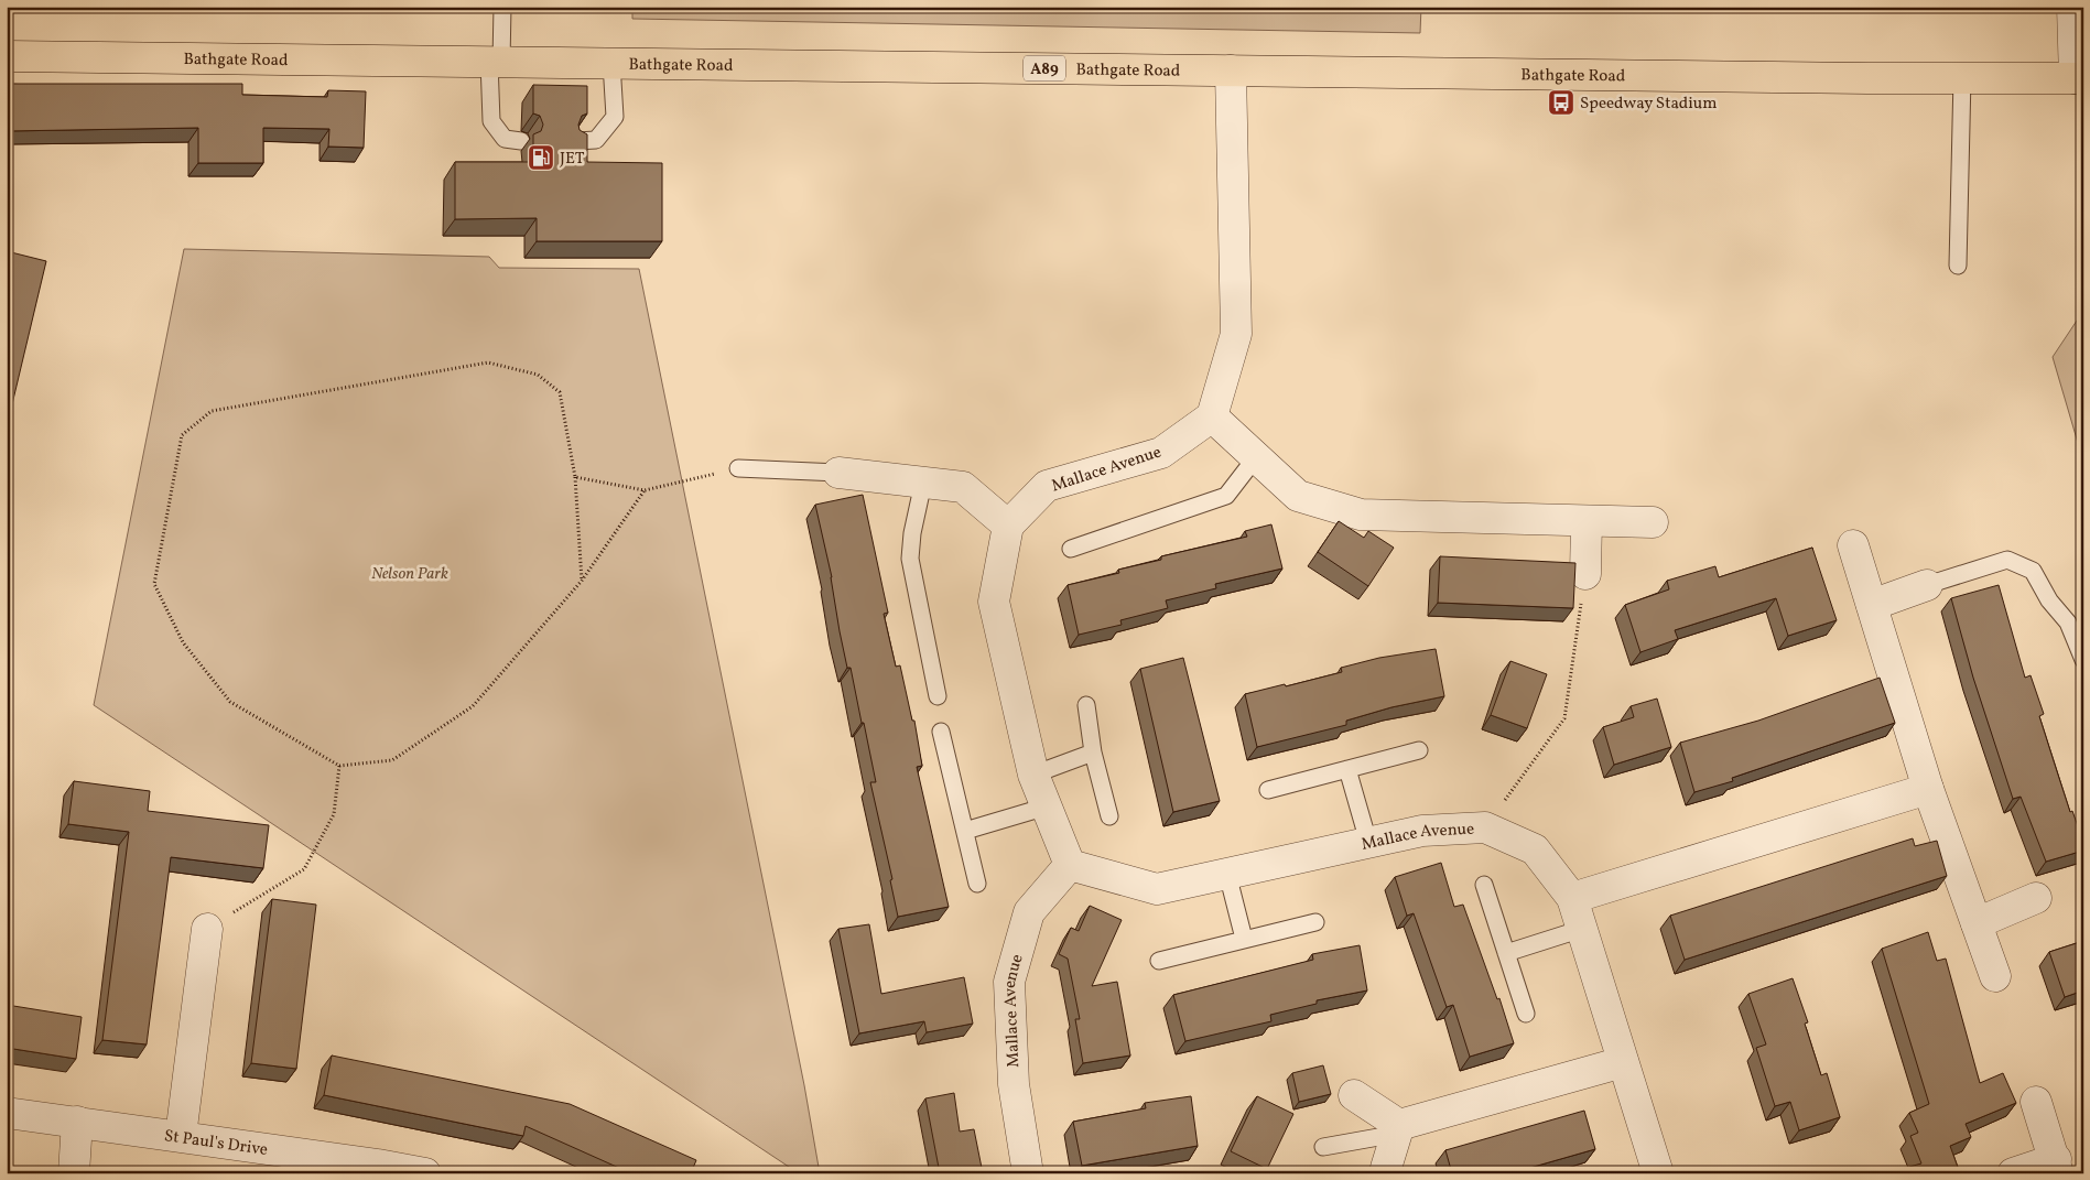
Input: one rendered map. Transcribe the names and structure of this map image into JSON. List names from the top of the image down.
{
  "streets": {
    "main road": ["Bathgate Road", "A89"],
    "street": ["Mallace Avenue", "St Paul's Drive"]
  },
  "parks": ["Nelson Park"],
  "places": {
    "bus stop": ["Speedway Stadium"],
    "fuel station": ["JET"]
  }
}
